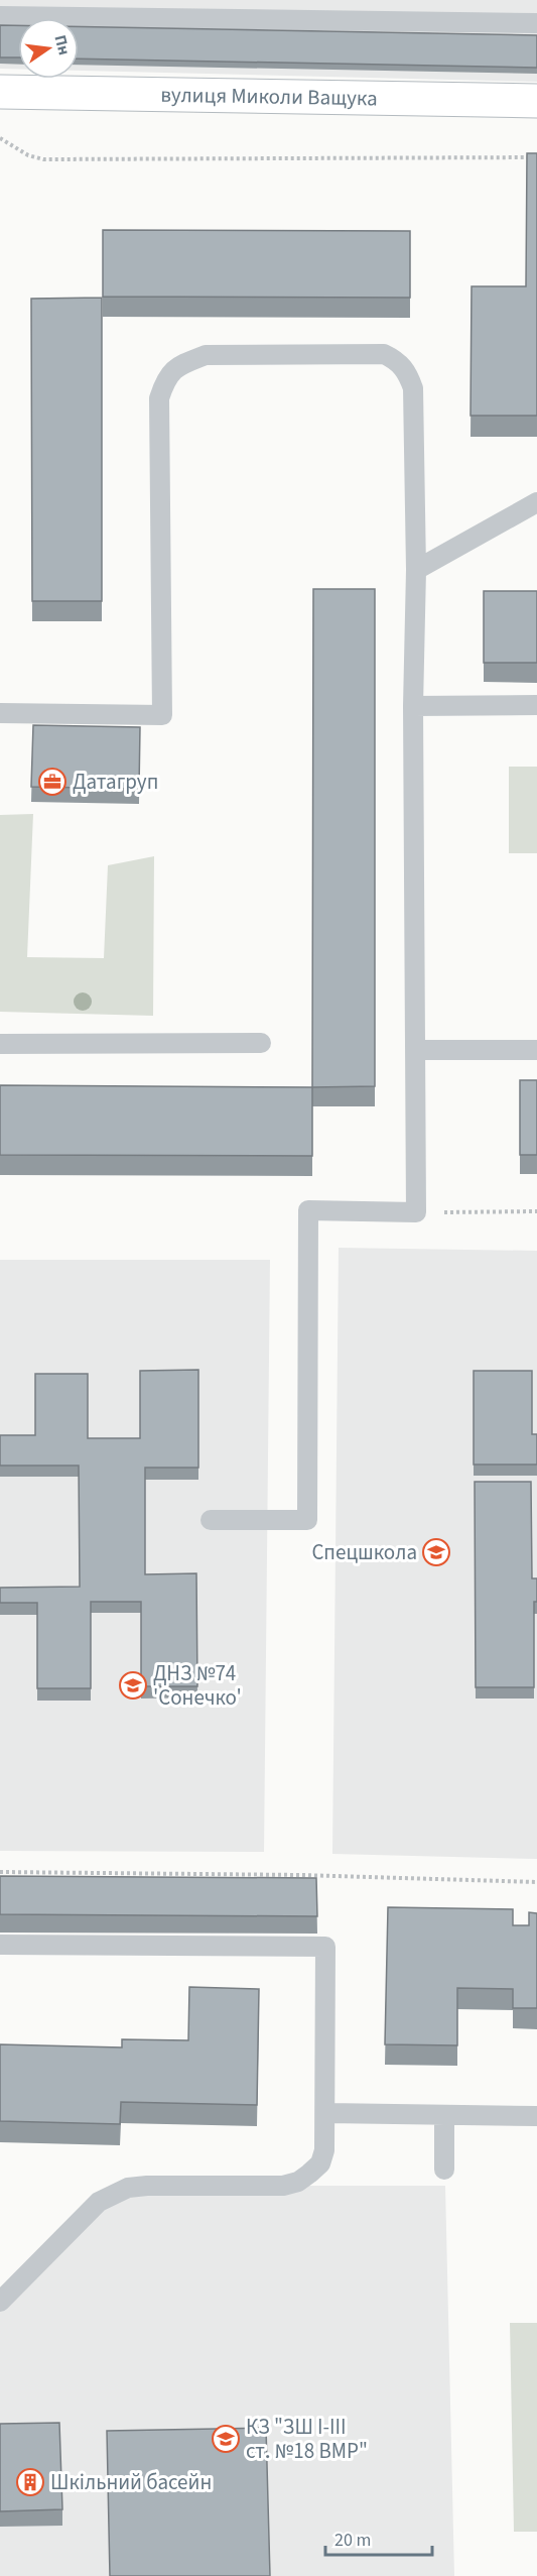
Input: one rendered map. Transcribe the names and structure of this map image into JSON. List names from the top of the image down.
{
  "streets": {
    "street": ["вулиця Миколи Ващука"]
  },
  "places": {
    "office": ["Датагруп"],
    "school or university": ["Спецшкола", "ДНЗ №74 'Сонечко'", "КЗ \"ЗШ І-ІІІ ст. №18 ВМР\""],
    "building": ["Шкільний басейн"]
  },
  "scale_bar": "20 m",
  "north": "right"
}
